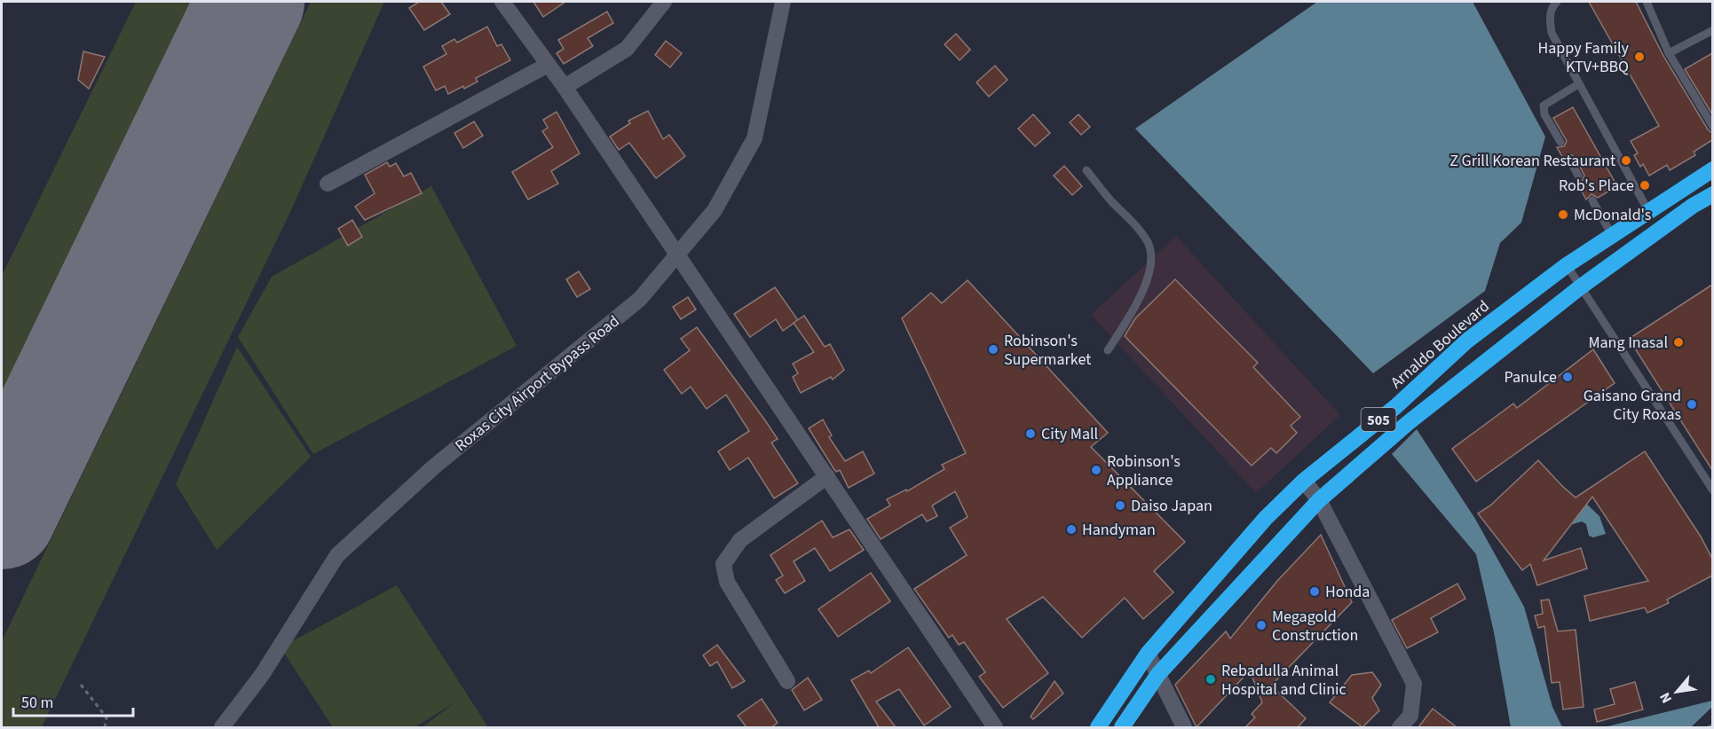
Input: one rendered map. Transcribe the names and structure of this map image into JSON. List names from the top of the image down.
{
  "streets": {
    "highway": ["Arnaldo Boulevard", "505"],
    "street": ["Roxas City Airport Bypass Road"]
  },
  "places": [
    "Happy Family KTV+BBQ",
    "Z Grill Korean Restaurant",
    "Rob's Place",
    "McDonald's",
    "Mang Inasal",
    "Robinson's Supermarket",
    "Panulce",
    "Gaisano Grand City Roxas",
    "City Mall",
    "Robinson's Appliance",
    "Daiso Japan",
    "Handyman",
    "Honda",
    "Megagold Construction",
    "Rebadulla Animal Hospital and Clinic"
  ],
  "scale_bar": "50 m",
  "north": "bottom left"
}
